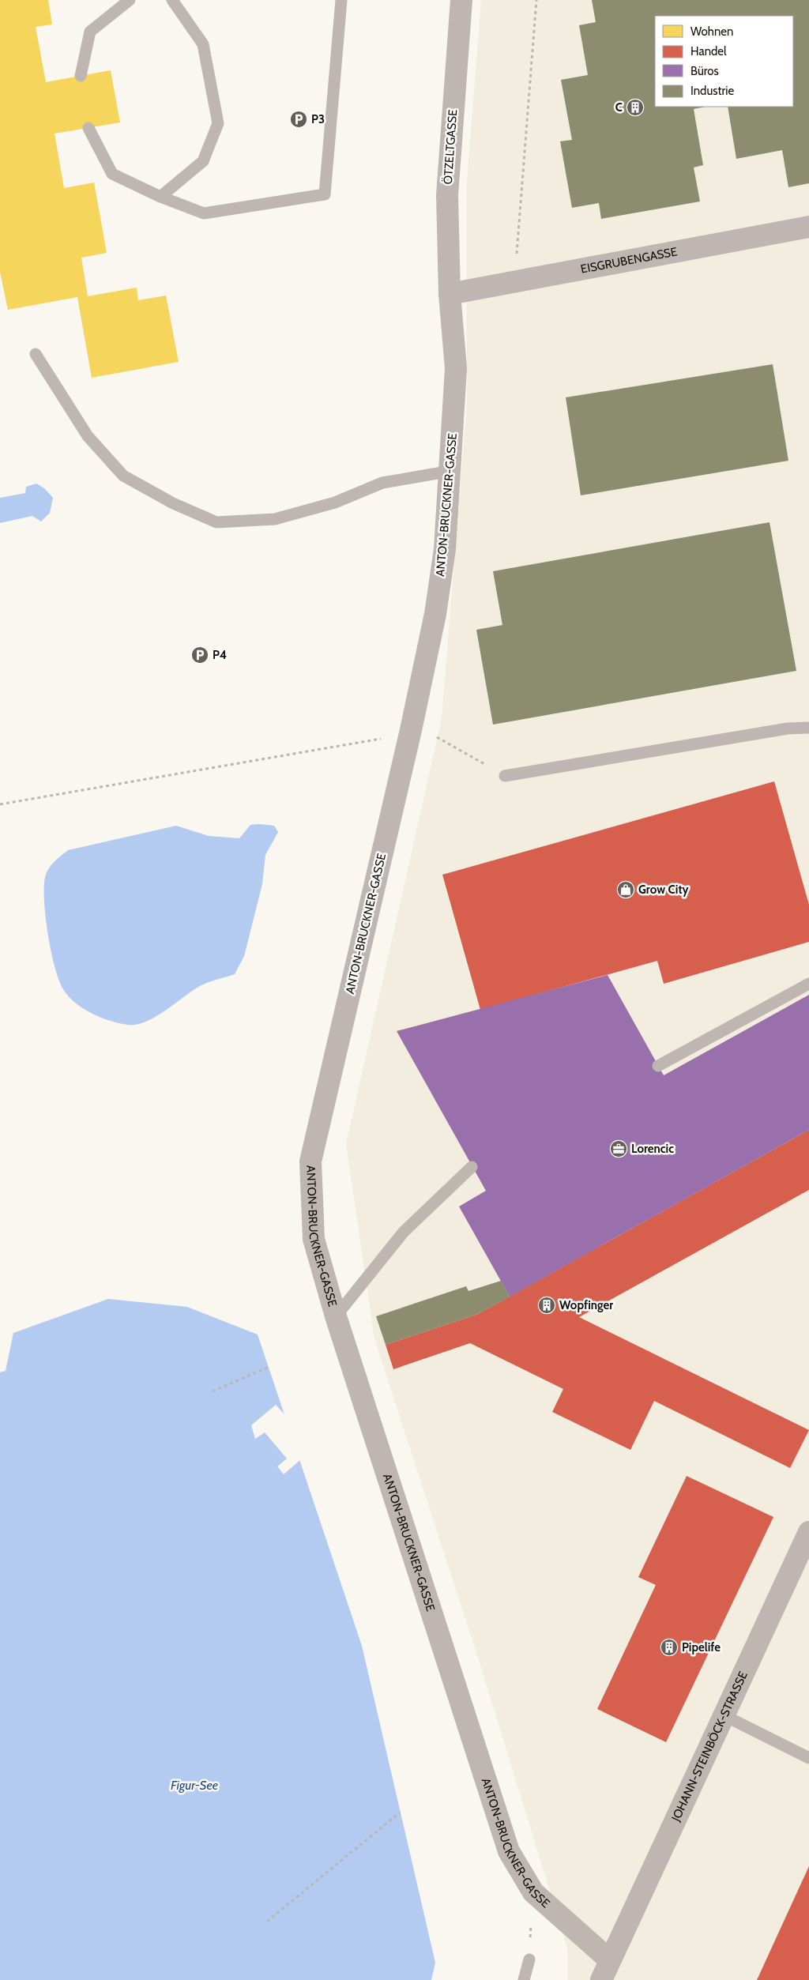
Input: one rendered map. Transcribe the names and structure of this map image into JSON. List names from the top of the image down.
{
  "streets": {
    "street": [
      "ÖTZELTGASSE",
      "EISGRUBENGASSE",
      "ANTON-BRUCKNER-GASSE",
      "JOHANN-STEINBÖCK-STRASSE"
    ]
  },
  "crossings": [
    ["ÖTZELTGASSE", "EISGRUBENGASSE"],
    ["ÖTZELTGASSE", "ANTON-BRUCKNER-GASSE"],
    ["EISGRUBENGASSE", "ANTON-BRUCKNER-GASSE"],
    ["ANTON-BRUCKNER-GASSE", "JOHANN-STEINBÖCK-STRASSE"]
  ],
  "water": ["Figur-See"],
  "places": {
    "building": ["C", "Wopfinger", "Pipelife"],
    "parking": ["P3", "P4"],
    "shop": ["Grow City"],
    "office": ["Lorencic"]
  },
  "legend": [
    "Wohnen",
    "Handel",
    "Büros",
    "Industrie"
  ]
}
